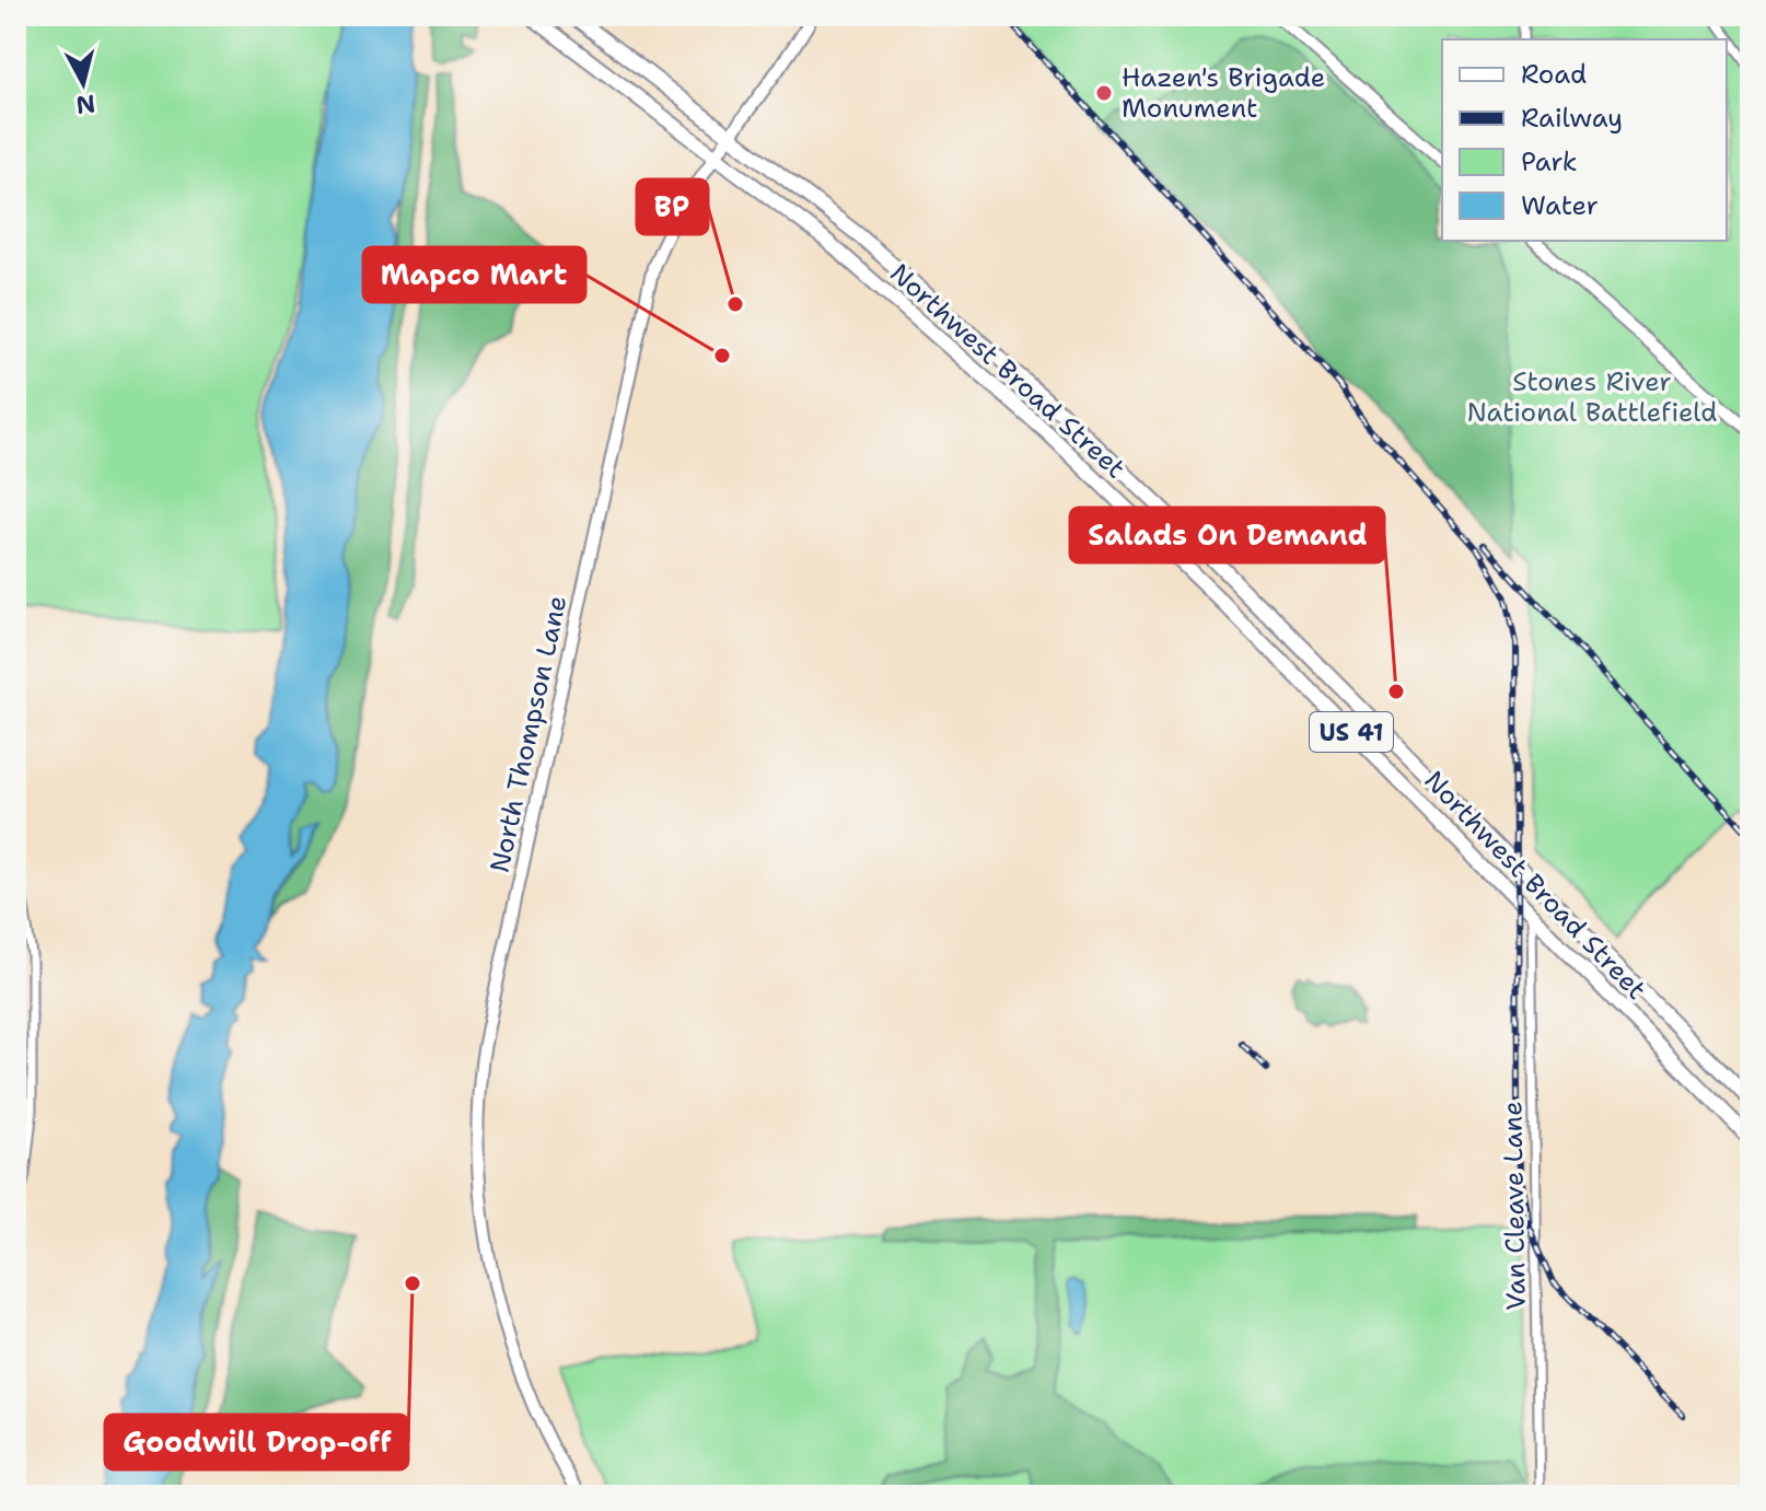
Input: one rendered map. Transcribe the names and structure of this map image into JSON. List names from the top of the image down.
{
  "streets": {
    "main road": ["Northwest Broad Street", "US 41", "North Thompson Lane"],
    "street": ["Van Cleave Lane"]
  },
  "crossings": [
    ["Northwest Broad Street", "North Thompson Lane"],
    ["Northwest Broad Street", "Van Cleave Lane"]
  ],
  "parks": ["Stones River National Battlefield"],
  "places": [
    "Hazen's Brigade Monument",
    "BP",
    "Mapco Mart",
    "Salads On Demand",
    "Goodwill Drop-off"
  ],
  "legend": [
    "Road",
    "Railway",
    "Park",
    "Water"
  ],
  "north": "bottom"
}
